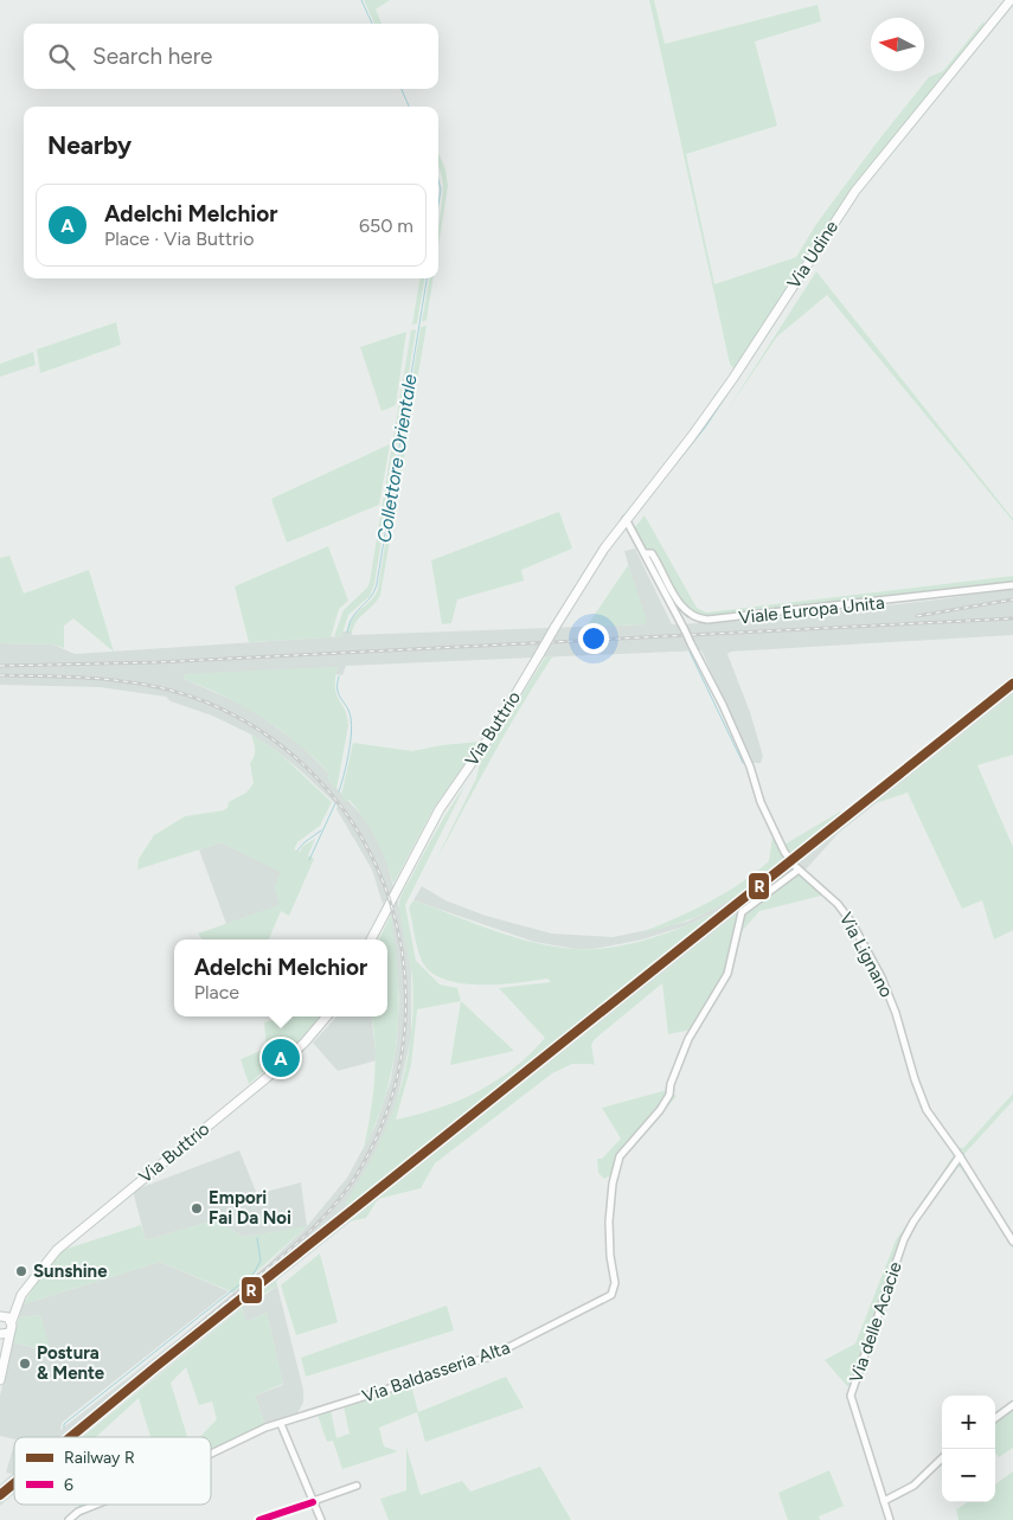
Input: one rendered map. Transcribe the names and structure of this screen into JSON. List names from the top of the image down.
{
  "streets": {
    "street": [
      "Via Udine",
      "Viale Europa Unita",
      "Via Buttrio",
      "Via Lignano",
      "Via delle Acacie",
      "Via Baldasseria Alta"
    ]
  },
  "crossings": [
    ["Via Udine", "Via Buttrio"],
    ["Via Udine", "Via Lignano"],
    ["Viale Europa Unita", "Via Lignano"],
    ["Via Buttrio", "Via Lignano"],
    ["Via Lignano", "Via delle Acacie"],
    ["Via Lignano", "Via Baldasseria Alta"]
  ],
  "water": ["Collettore Orientale"],
  "places": ["Empori Fai Da Noi", "Sunshine", "Postura & Mente"],
  "lines": ["rail line R", "transit line 6"],
  "legend": ["Railway R", "6"],
  "north": "left",
  "page": {
    "search": "Search here",
    "heading": "Nearby",
    "list": [
      {
        "mark": "A",
        "name": "Adelchi Melchior",
        "note": "Place · Via Buttrio",
        "value": "650 m"
      }
    ],
    "popup": ["Adelchi Melchior", "Place"],
    "pins": "A",
    "map_buttons": ["+", "−"]
  }
}
